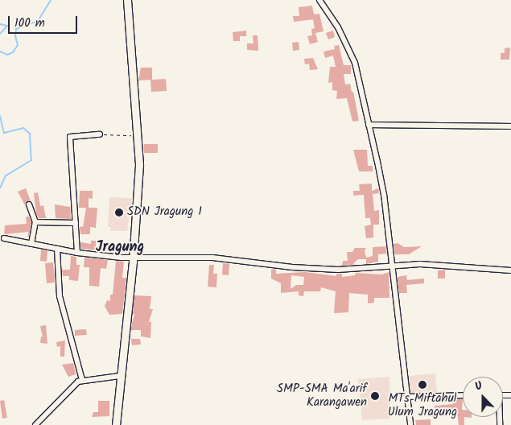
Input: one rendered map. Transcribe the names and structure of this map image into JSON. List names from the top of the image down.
{
  "districts": ["Jragung"],
  "places": ["SDN Jragung 1", "MTs Miftahul Ulum Jragung", "SMP-SMA Ma'arif Karangawen"],
  "scale_bar": "100 m",
  "north": "top"
}
